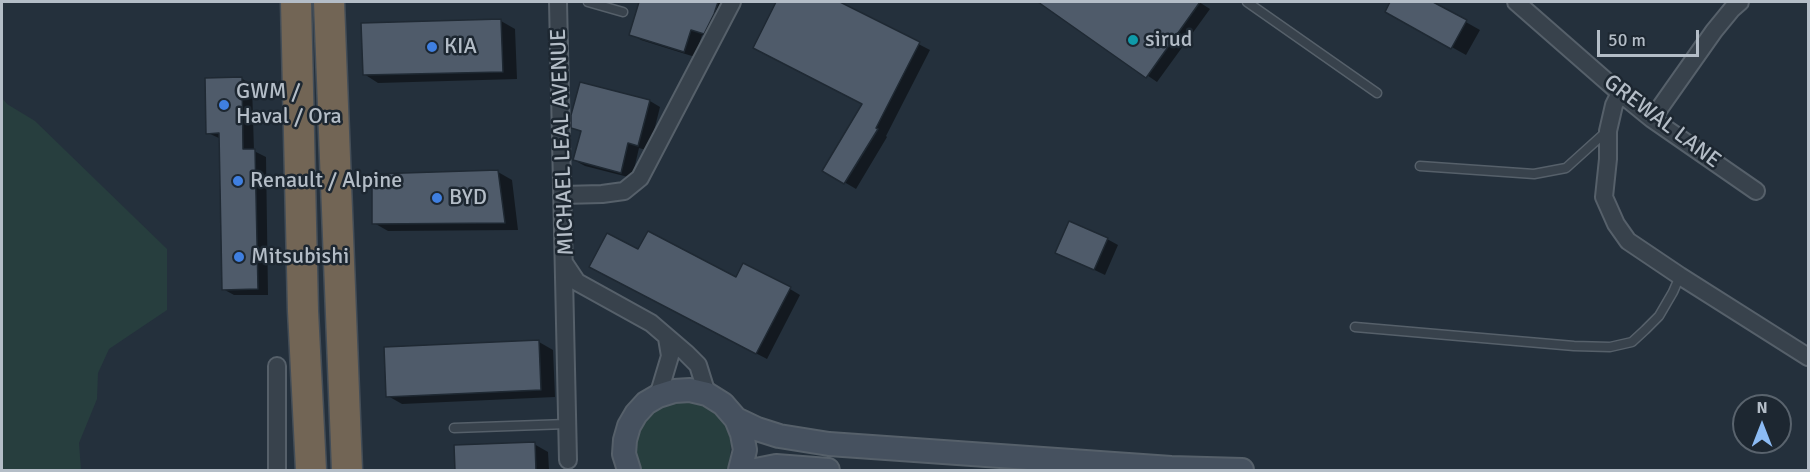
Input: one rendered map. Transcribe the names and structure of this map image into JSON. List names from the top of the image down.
{
  "streets": {
    "street": ["GREWAL LANE", "MICHAEL LEAL AVENUE"]
  },
  "places": [
    "sirud",
    "KIA",
    "GWM / Haval / Ora",
    "Renault / Alpine",
    "BYD",
    "Mitsubishi"
  ],
  "scale_bar": "50 m",
  "north": "top"
}
